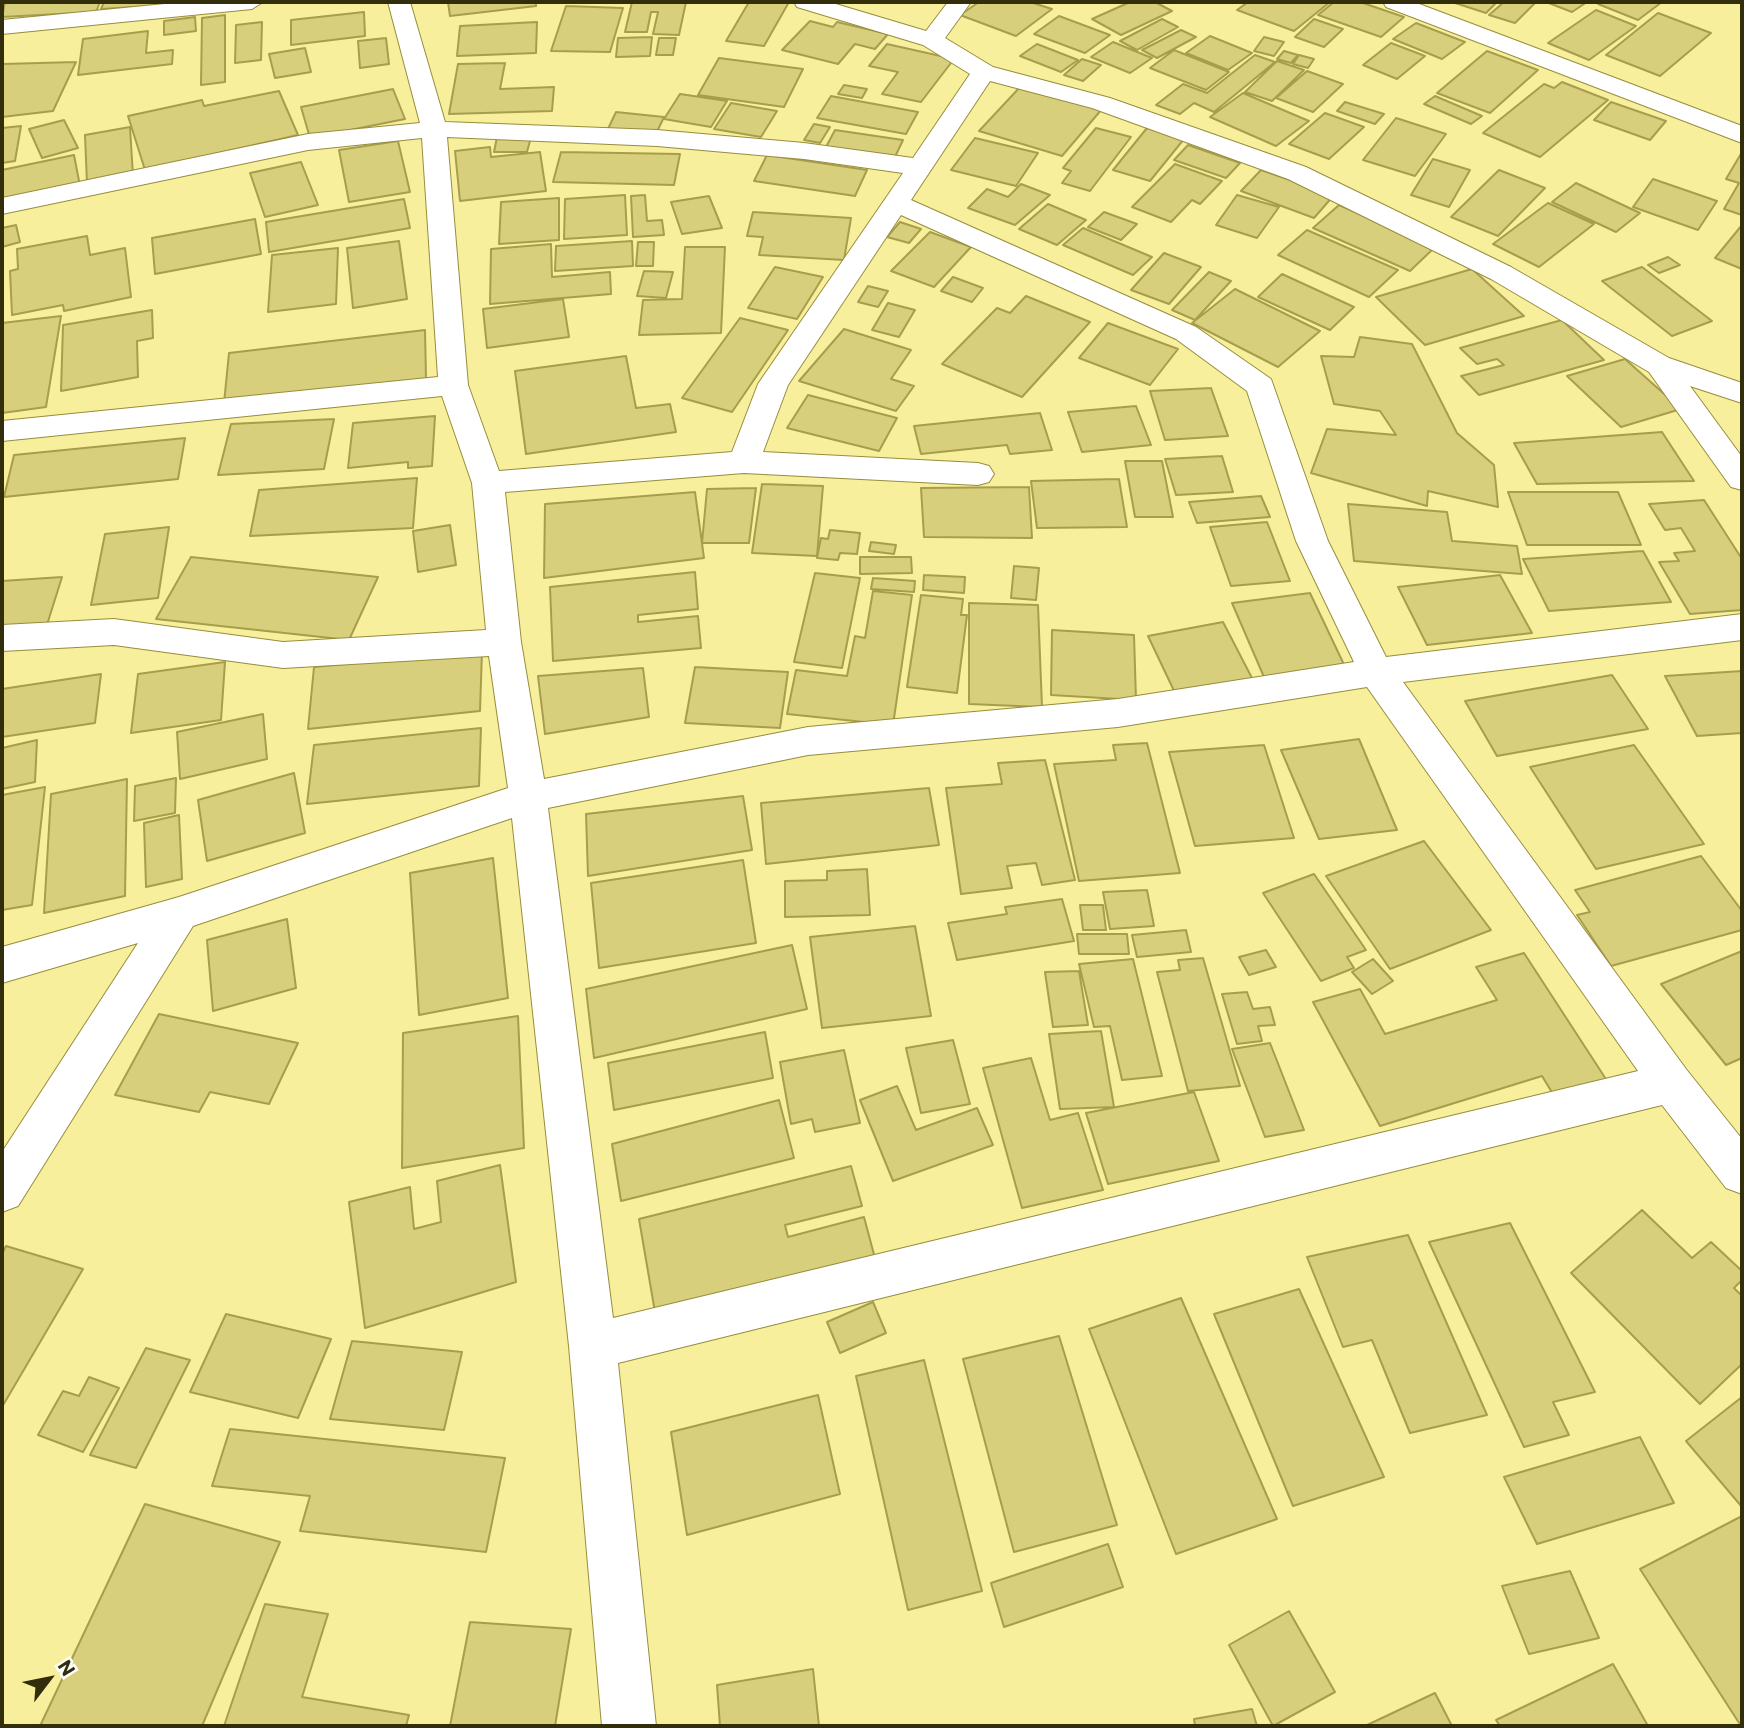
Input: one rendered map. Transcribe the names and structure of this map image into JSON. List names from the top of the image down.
{
  "north": "top right"
}
